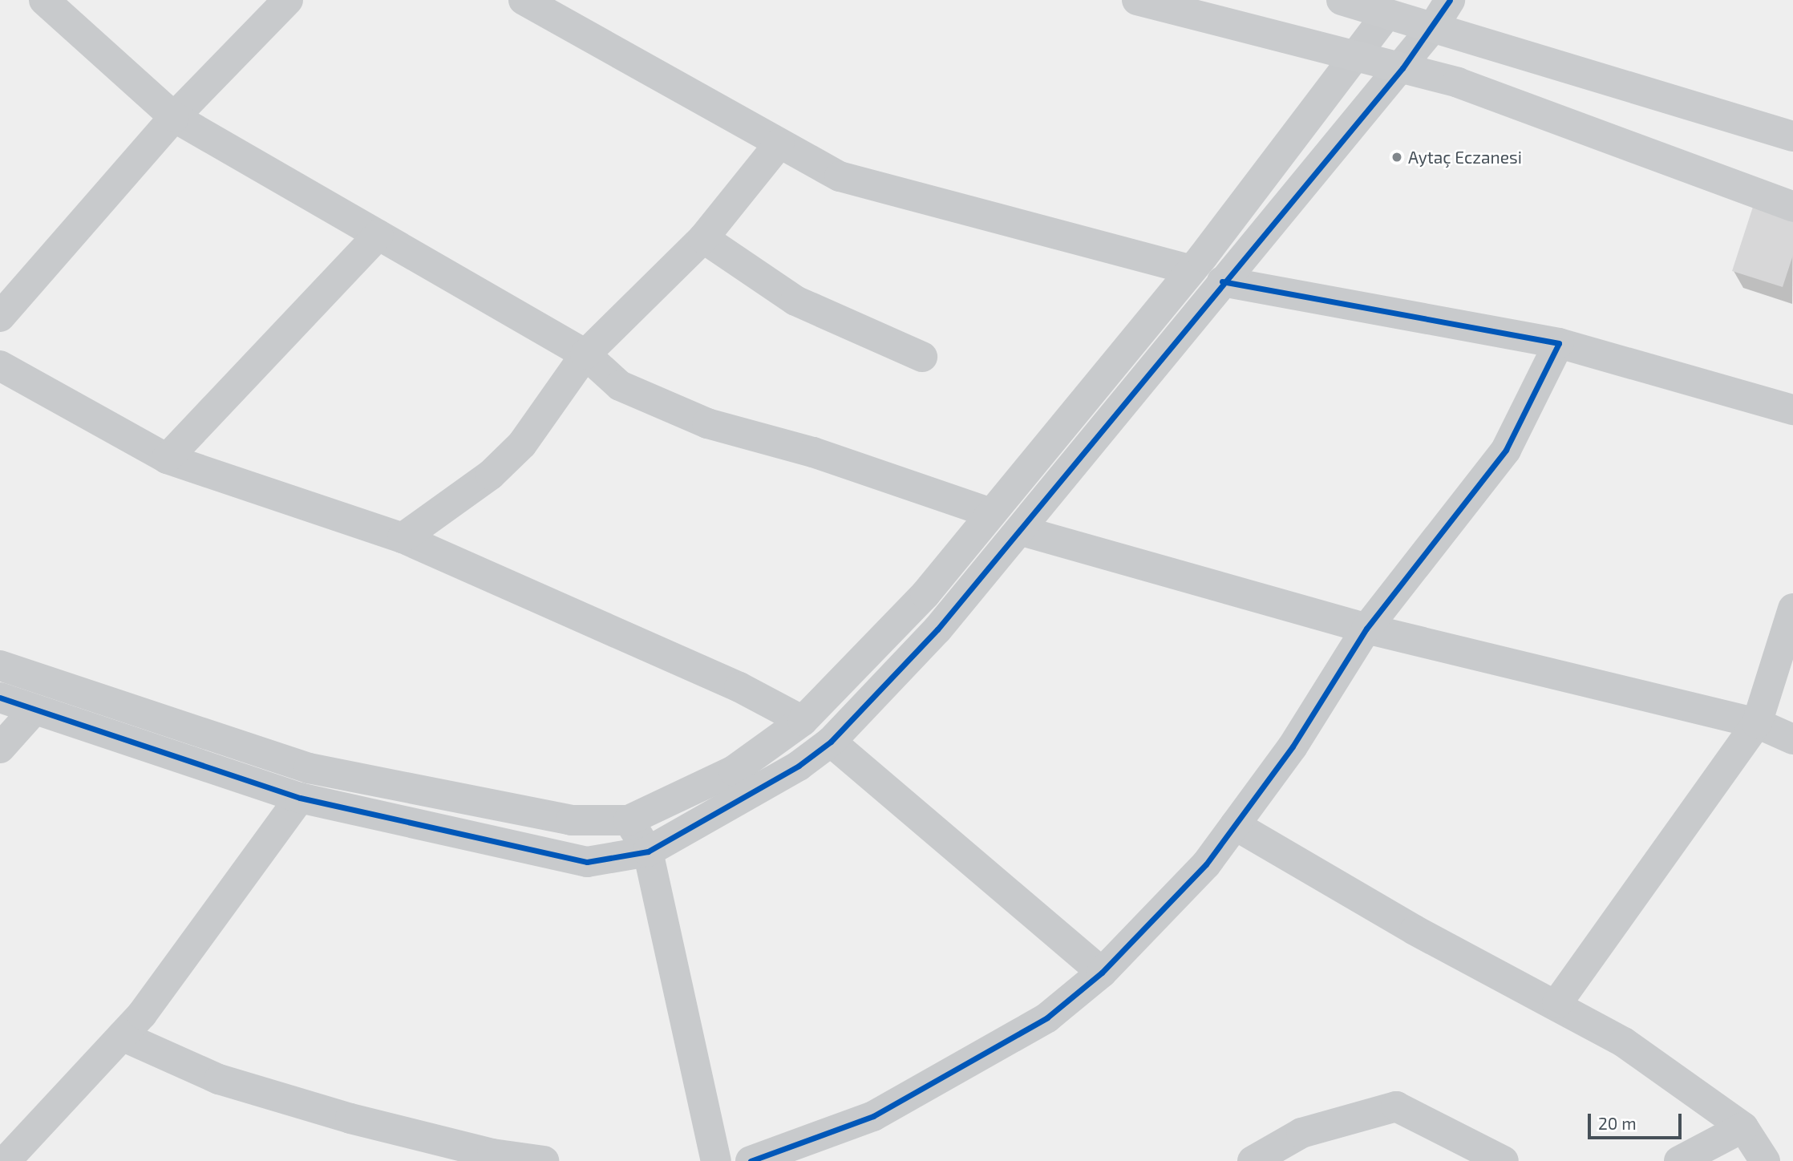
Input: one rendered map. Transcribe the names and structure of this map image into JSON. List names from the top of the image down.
{
  "places": ["Aytaç Eczanesi"],
  "scale_bar": "20 m"
}
